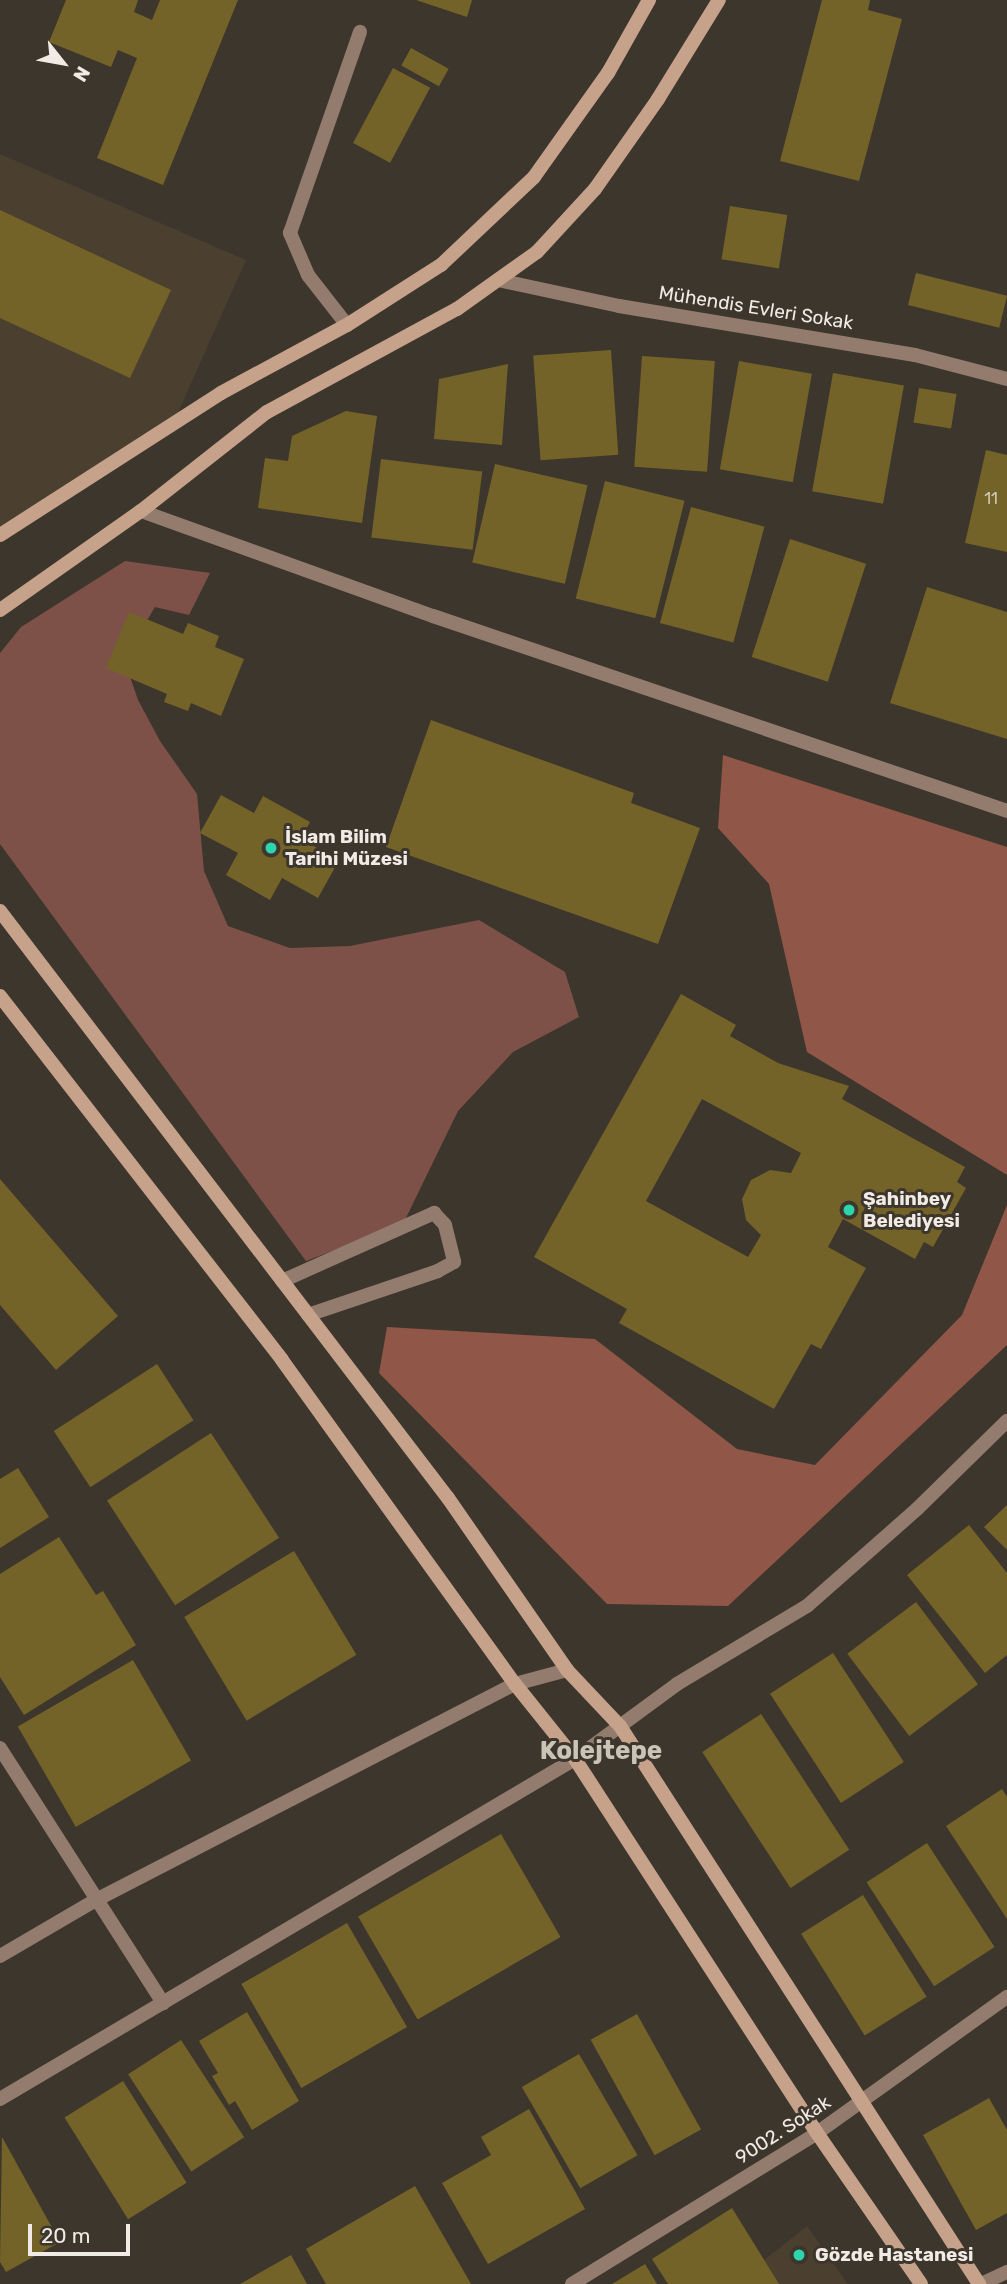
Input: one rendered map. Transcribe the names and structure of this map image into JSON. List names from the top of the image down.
{
  "streets": {
    "street": ["Mühendis Evleri Sokak", "9002. Sokak"]
  },
  "districts": ["Kolejtepe"],
  "places": ["İslam Bilim Tarihi Müzesi", "Şahinbey Belediyesi", "Gözde Hastanesi"],
  "house_numbers": ["11"],
  "scale_bar": "20 m",
  "north": "bottom right"
}
